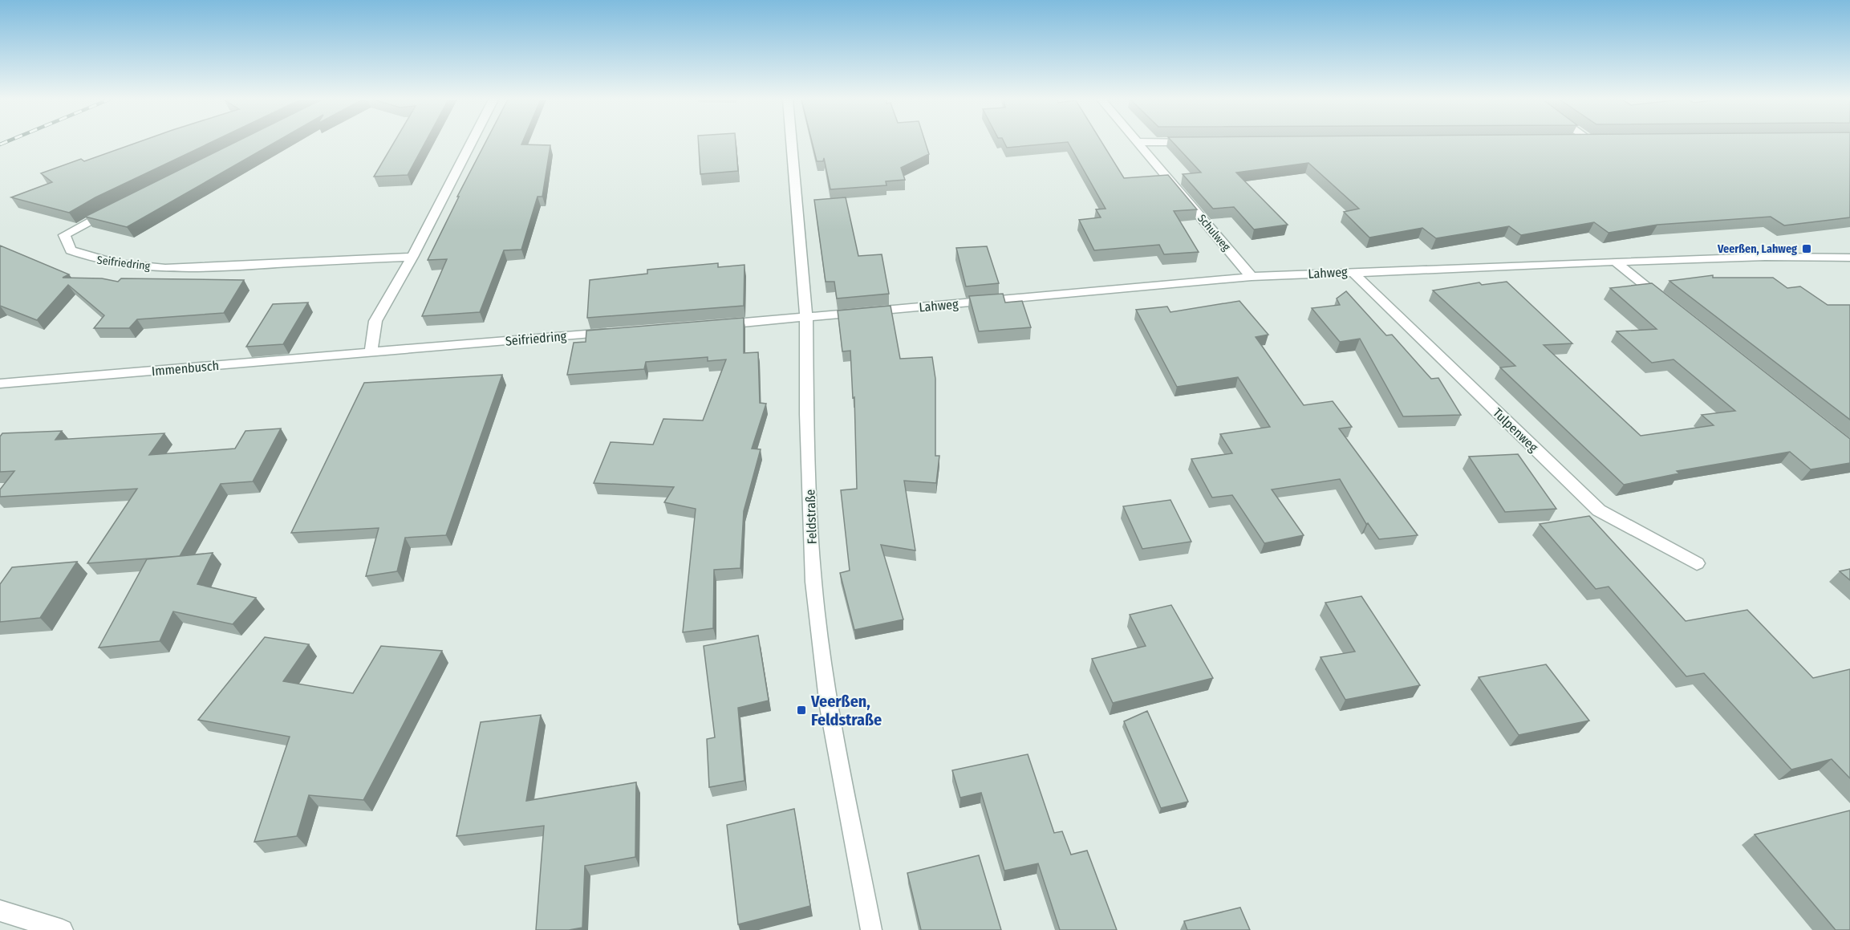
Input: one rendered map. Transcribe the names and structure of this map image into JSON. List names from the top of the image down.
{
  "streets": {
    "street": [
      "Schulweg",
      "Seifriedring",
      "Lahweg",
      "Immenbusch",
      "Tulpenweg",
      "Feldstraße"
    ]
  },
  "crossings": [
    ["Schulweg", "Lahweg"],
    ["Seifriedring", "Immenbusch"],
    ["Lahweg", "Tulpenweg"],
    ["Lahweg", "Feldstraße"]
  ],
  "places": {
    "transit": ["Veerßen, Lahweg", "Veerßen, Feldstraße"]
  }
}
